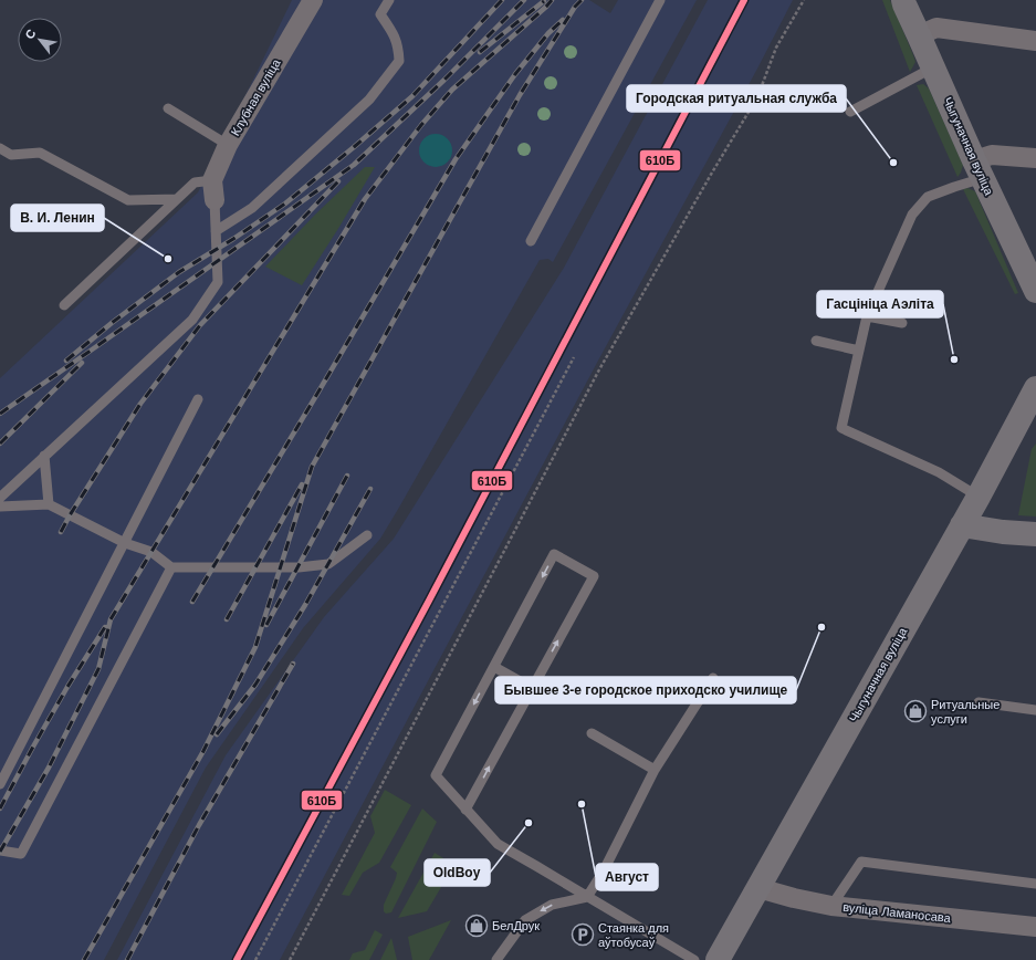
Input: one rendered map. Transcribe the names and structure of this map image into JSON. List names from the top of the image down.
{
  "streets": {
    "street": ["Клубная вуліца", "Чыгуначная вуліца", "вуліца Ламаносава"]
  },
  "crossings": [
    ["Чыгуначная вуліца", "вуліца Ламаносава"]
  ],
  "places": {
    "other": [
      "Городская ритуальная служба",
      "В. И. Ленин",
      "Гасцініца Аэліта",
      "Бывшее 3-е городское приходско училище",
      "Август",
      "OldBoy"
    ],
    "shop": ["Ритуальные услуги", "БелДрук"],
    "parking": ["Стаянка для аўтобусаў"]
  },
  "lines": ["transit line 610Б"],
  "north": "top left"
}
